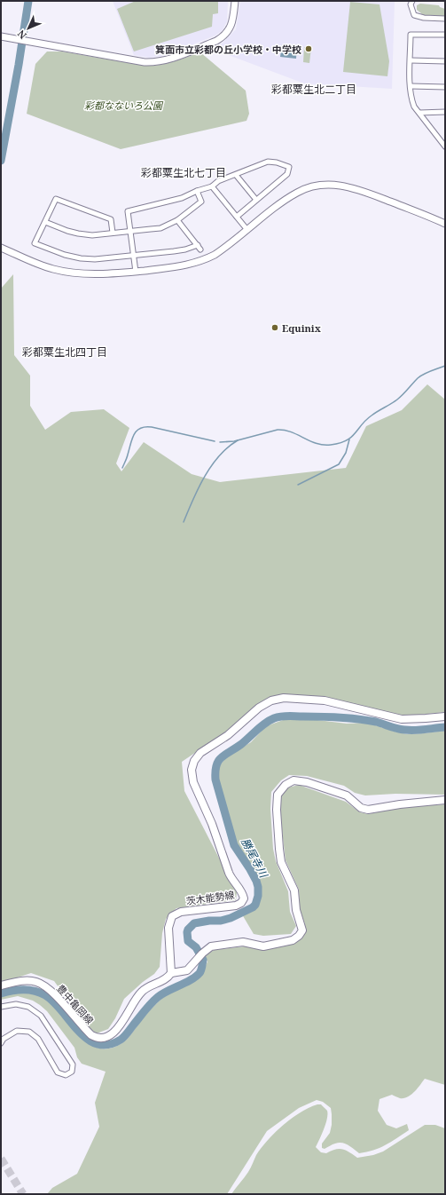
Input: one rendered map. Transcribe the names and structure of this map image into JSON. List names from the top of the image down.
{
  "streets": {
    "main road": ["茨木能勢線", "豊中亀岡線"]
  },
  "crossings": [
    ["茨木能勢線", "豊中亀岡線"]
  ],
  "districts": ["彩都粟生北二丁目", "彩都粟生北七丁目", "彩都粟生北四丁目"],
  "water": ["勝尾寺川"],
  "parks": ["彩都なないろ公園"],
  "places": ["箕面市立彩都の丘小学校・中学校", "Equinix"],
  "north": "bottom left"
}
